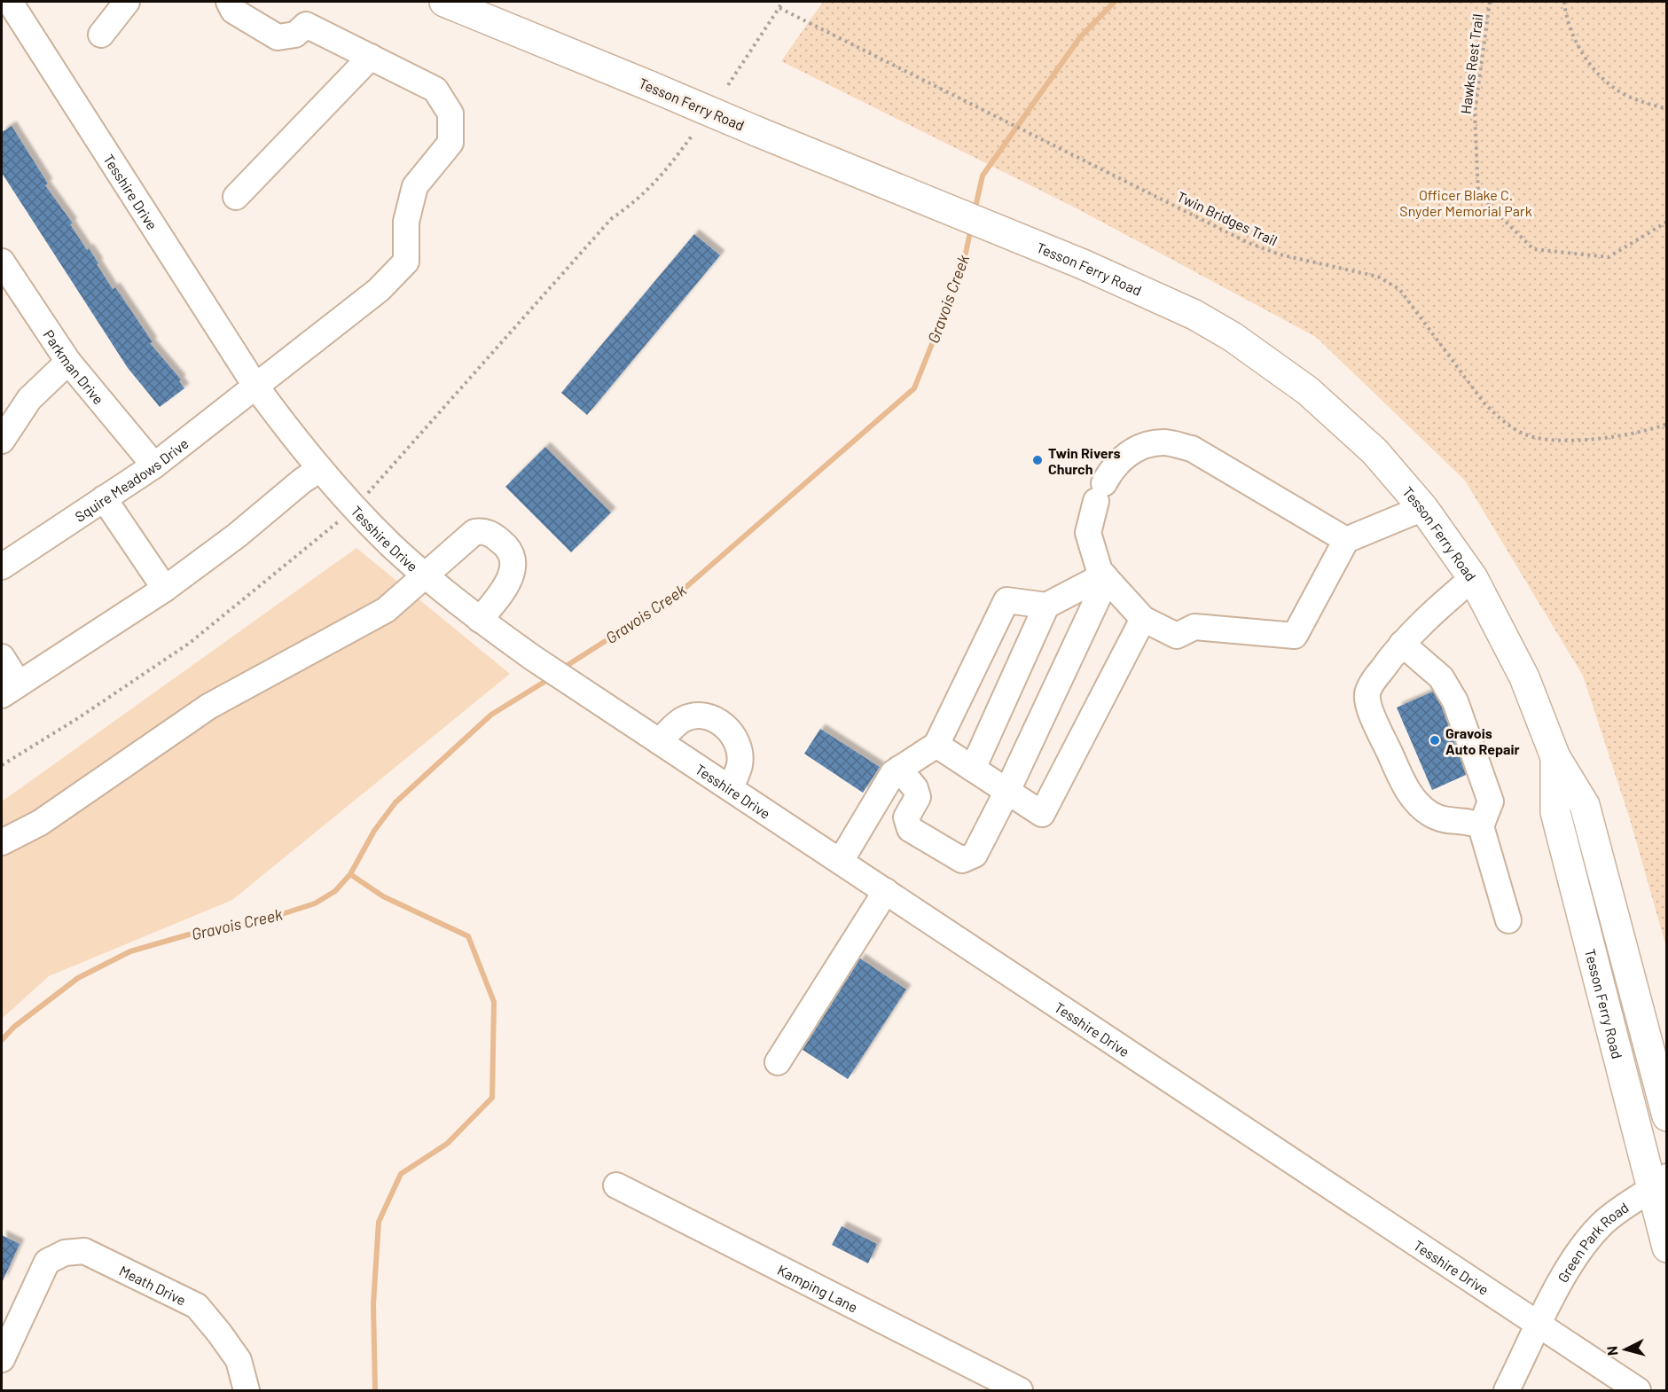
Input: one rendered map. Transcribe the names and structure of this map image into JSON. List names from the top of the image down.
{
  "streets": {
    "main road": ["Tesson Ferry Road"],
    "street": [
      "Tesshire Drive",
      "Parkman Drive",
      "Squire Meadows Drive",
      "Green Park Road",
      "Meath Drive",
      "Kamping Lane"
    ],
    "path": ["Hawks Rest Trail", "Twin Bridges Trail"]
  },
  "crossings": [
    ["Tesson Ferry Road", "Green Park Road"],
    ["Tesshire Drive", "Squire Meadows Drive"],
    ["Tesshire Drive", "Green Park Road"],
    ["Parkman Drive", "Squire Meadows Drive"]
  ],
  "water": ["Gravois Creek"],
  "parks": ["Officer Blake C. Snyder Memorial Park"],
  "places": ["Twin Rivers Church", "Gravois Auto Repair"],
  "north": "left"
}
